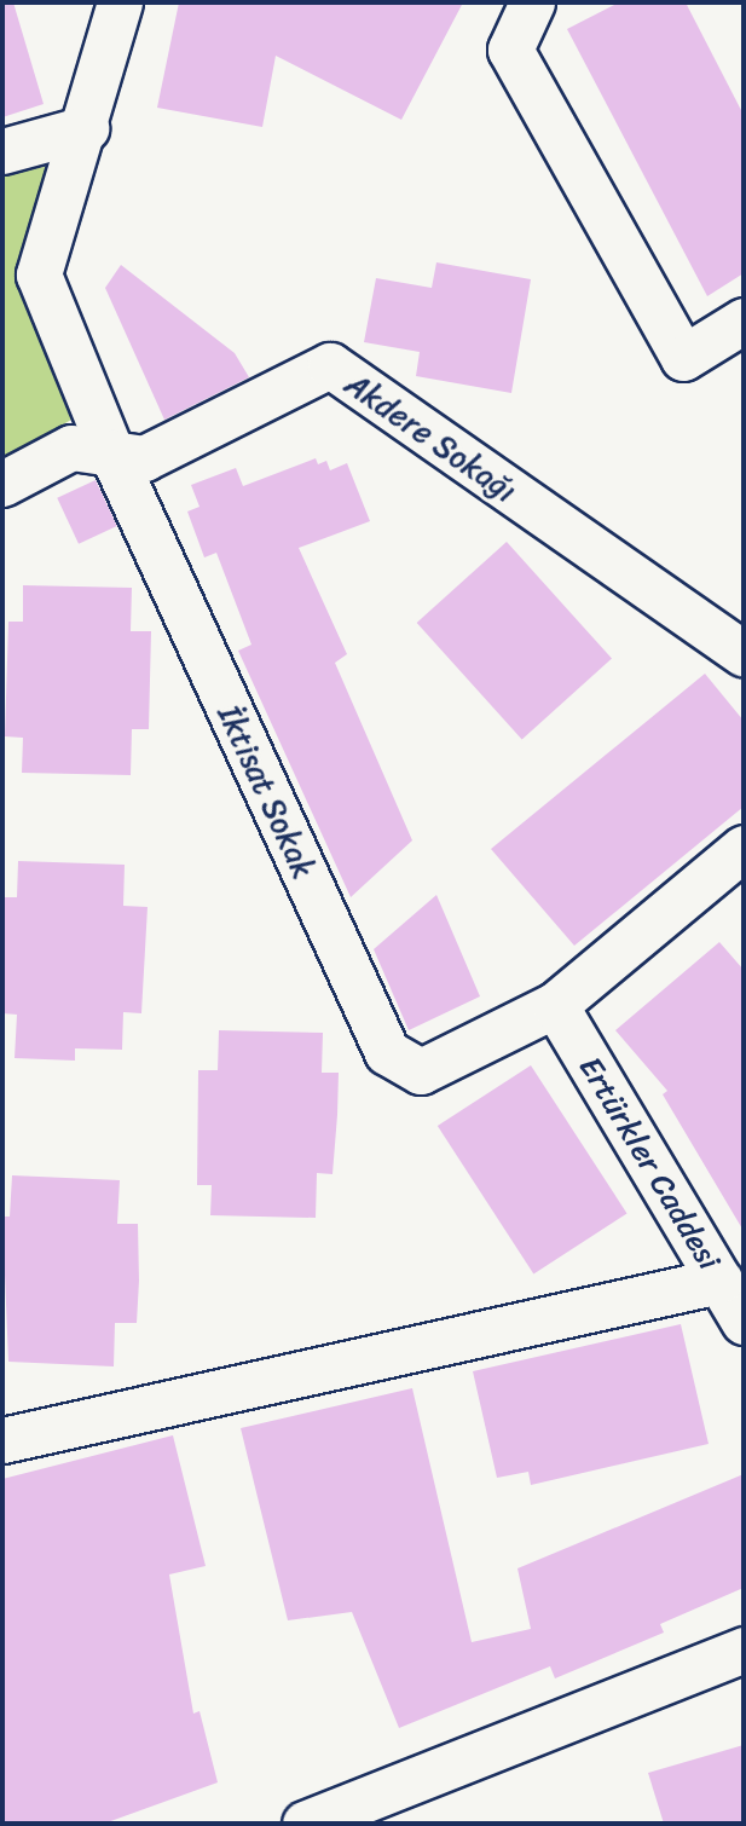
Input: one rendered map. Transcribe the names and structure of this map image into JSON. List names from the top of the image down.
{
  "streets": {
    "street": ["Akdere Sokağı", "İktisat Sokak", "Ertürkler Caddesi"]
  },
  "crossings": [
    ["Akdere Sokağı", "İktisat Sokak"],
    ["İktisat Sokak", "Ertürkler Caddesi"]
  ]
}
